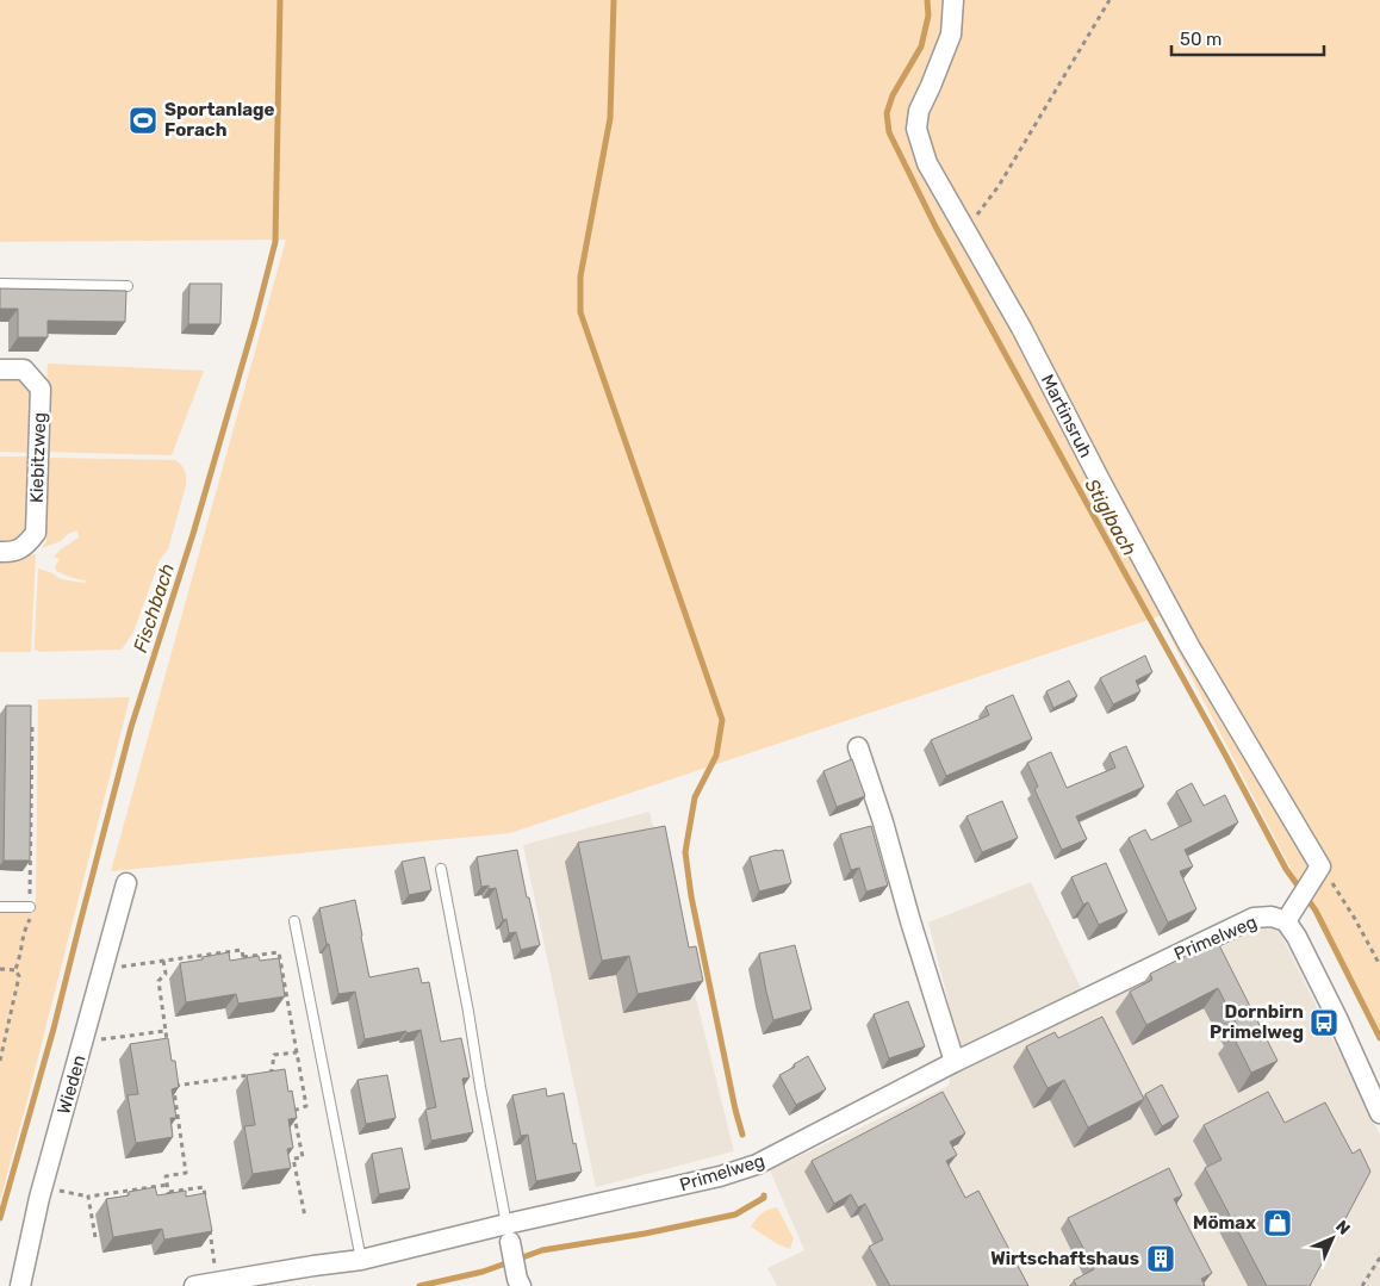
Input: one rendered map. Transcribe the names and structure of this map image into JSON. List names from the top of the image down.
{
  "streets": {
    "street": [
      "Martinsruh",
      "Kiebitzweg",
      "Primelweg",
      "Wieden"
    ]
  },
  "water": ["Stiglbach", "Fischbach"],
  "places": {
    "sports": ["Sportanlage Forach"],
    "bus stop": ["Dornbirn Primelweg"],
    "shop": ["Mömax"],
    "building": ["Wirtschaftshaus"]
  },
  "scale_bar": "50 m",
  "north": "top right"
}
